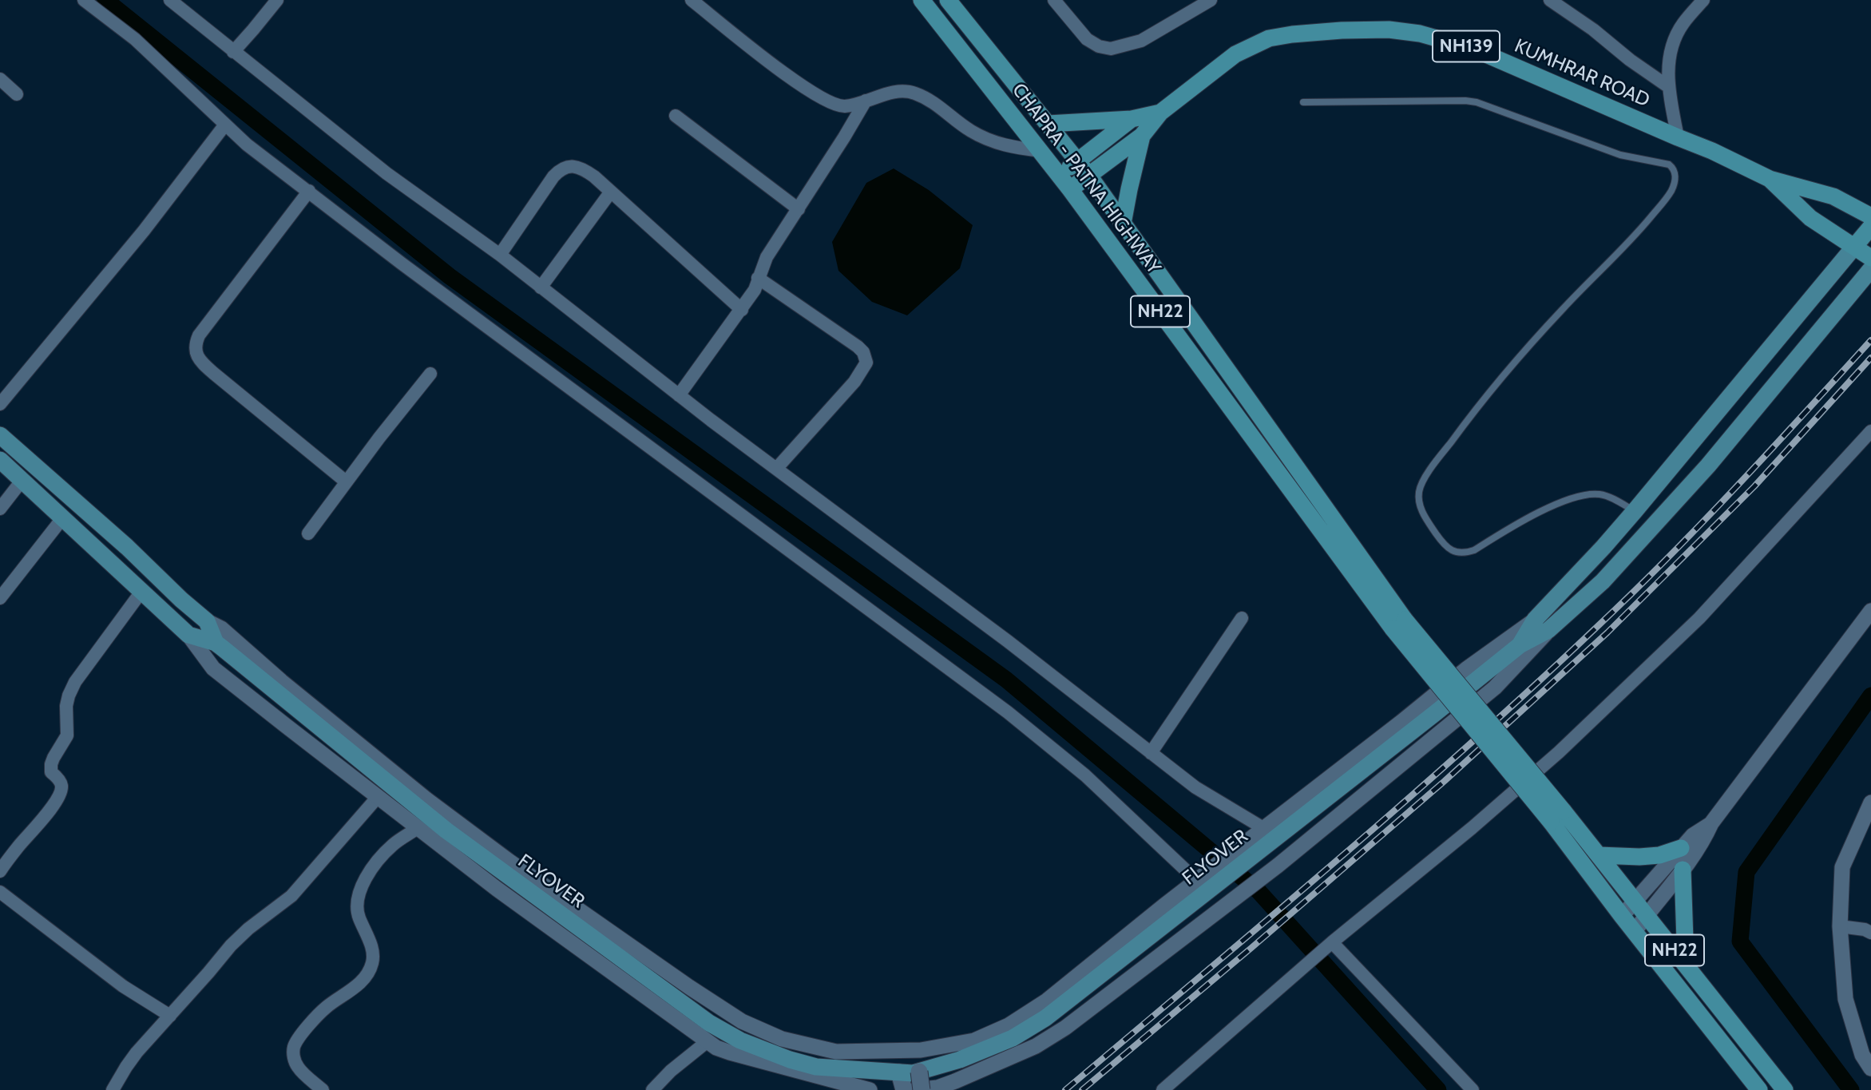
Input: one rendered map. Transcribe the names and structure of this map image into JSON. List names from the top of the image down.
{
  "streets": {
    "highway": [
      "NH139",
      "KUMHRAR ROAD",
      "CHAPRA - PATNA HIGHWAY",
      "NH22"
    ],
    "main road": ["FLYOVER"]
  },
  "crossings": [
    ["KUMHRAR ROAD", "CHAPRA - PATNA HIGHWAY"],
    ["KUMHRAR ROAD", "FLYOVER"],
    ["CHAPRA - PATNA HIGHWAY", "NH22"]
  ]
}
